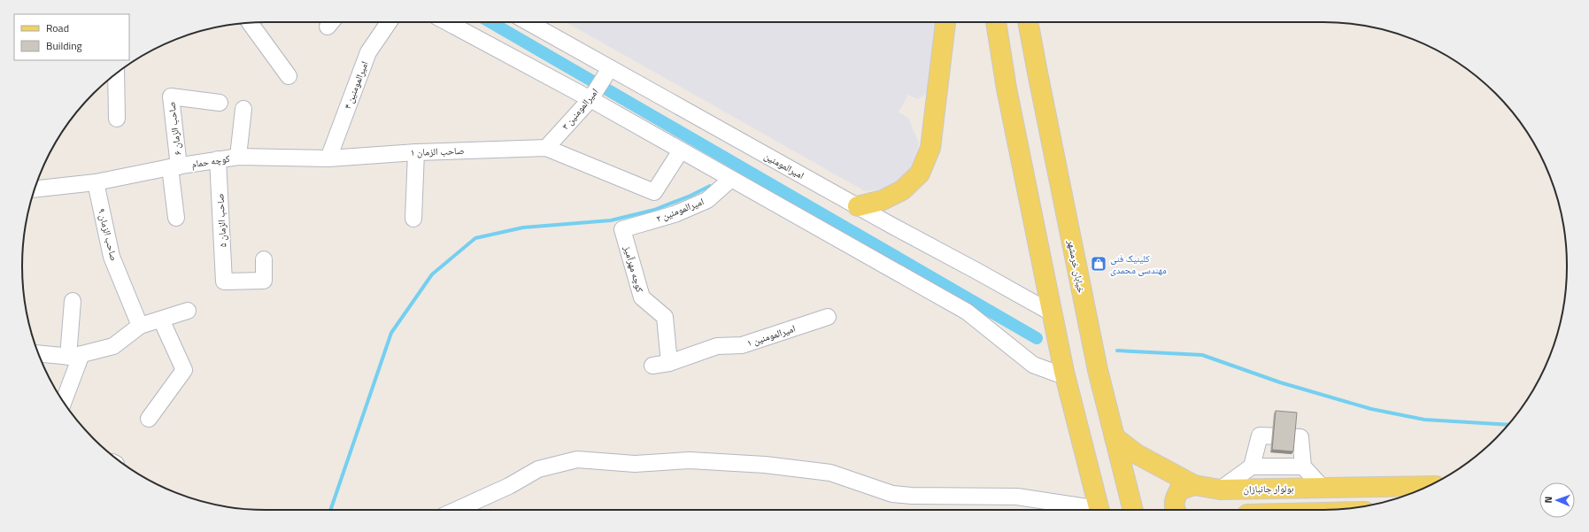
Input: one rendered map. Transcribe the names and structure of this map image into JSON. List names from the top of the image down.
{
  "streets": {
    "main road": ["خیابان خرمشهر", "بولوار جانبازان"],
    "street": [
      "امیرالمومنین ۴",
      "امیرالمومنین ۳",
      "صاحب الزمان ۶",
      "صاحب الزمان ۱",
      "کوچه حمام",
      "امیرالمومنین",
      "امیرالمومنین ۲",
      "صاحب الزمان ۵",
      "صاحب الزمان ۹",
      "کوچه مهرآمیز",
      "امیرالمومنین ۱"
    ]
  },
  "crossings": [
    ["امیرالمومنین ۴", "صاحب الزمان ۱"],
    ["امیرالمومنین ۴", "کوچه حمام"],
    ["امیرالمومنین ۳", "صاحب الزمان ۱"],
    ["امیرالمومنین ۳", "امیرالمومنین"],
    ["صاحب الزمان ۶", "کوچه حمام"],
    ["صاحب الزمان ۱", "کوچه حمام"],
    ["کوچه حمام", "صاحب الزمان ۵"],
    ["کوچه حمام", "صاحب الزمان ۹"],
    ["امیرالمومنین ۲", "کوچه مهرآمیز"],
    ["خیابان خرمشهر", "بولوار جانبازان"],
    ["کوچه مهرآمیز", "امیرالمومنین ۱"]
  ],
  "places": {
    "shop": ["کلینیک فنی مهندسی محمدی"]
  },
  "legend": ["Road", "Building"],
  "north": "left"
}
